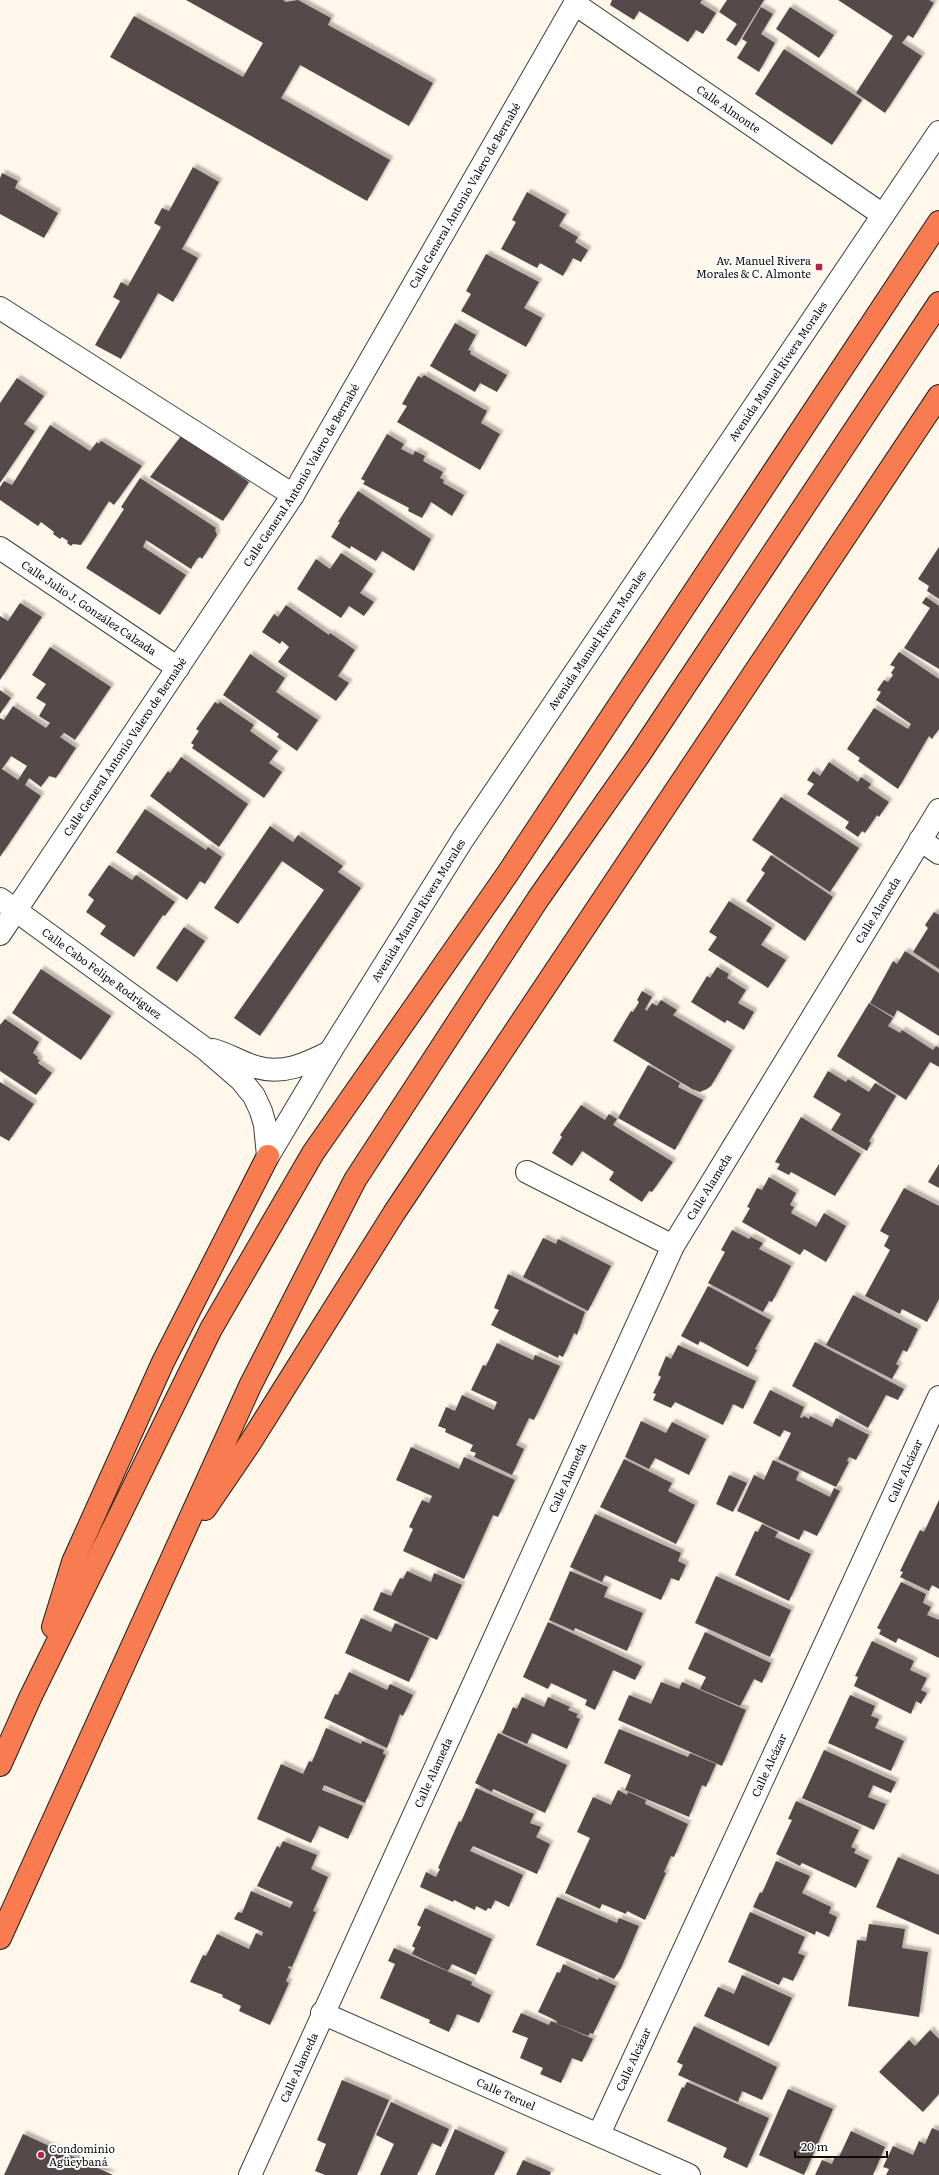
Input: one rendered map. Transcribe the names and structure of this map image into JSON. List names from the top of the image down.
{
  "streets": {
    "street": [
      "Calle Almonte",
      "Calle General Antonio Valero de Bernabé",
      "Avenida Manuel Rivera Morales",
      "Calle Julio J. González Calzada",
      "Calle Alameda",
      "Calle Cabo Felipe Rodríguez",
      "Calle Alcázar",
      "Calle Teruel"
    ]
  },
  "crossings": [
    ["Calle Almonte", "Calle General Antonio Valero de Bernabé"],
    ["Calle Almonte", "Avenida Manuel Rivera Morales"],
    ["Calle General Antonio Valero de Bernabé", "Calle Julio J. González Calzada"],
    ["Calle General Antonio Valero de Bernabé", "Calle Cabo Felipe Rodríguez"],
    ["Avenida Manuel Rivera Morales", "Calle Cabo Felipe Rodríguez"],
    ["Calle Alameda", "Calle Teruel"],
    ["Calle Alcázar", "Calle Teruel"]
  ],
  "places": {
    "transit": ["Av. Manuel Rivera Morales & C. Almonte"],
    "other": ["Condominio Agüeybaná"]
  },
  "scale_bar": "20 m"
}
